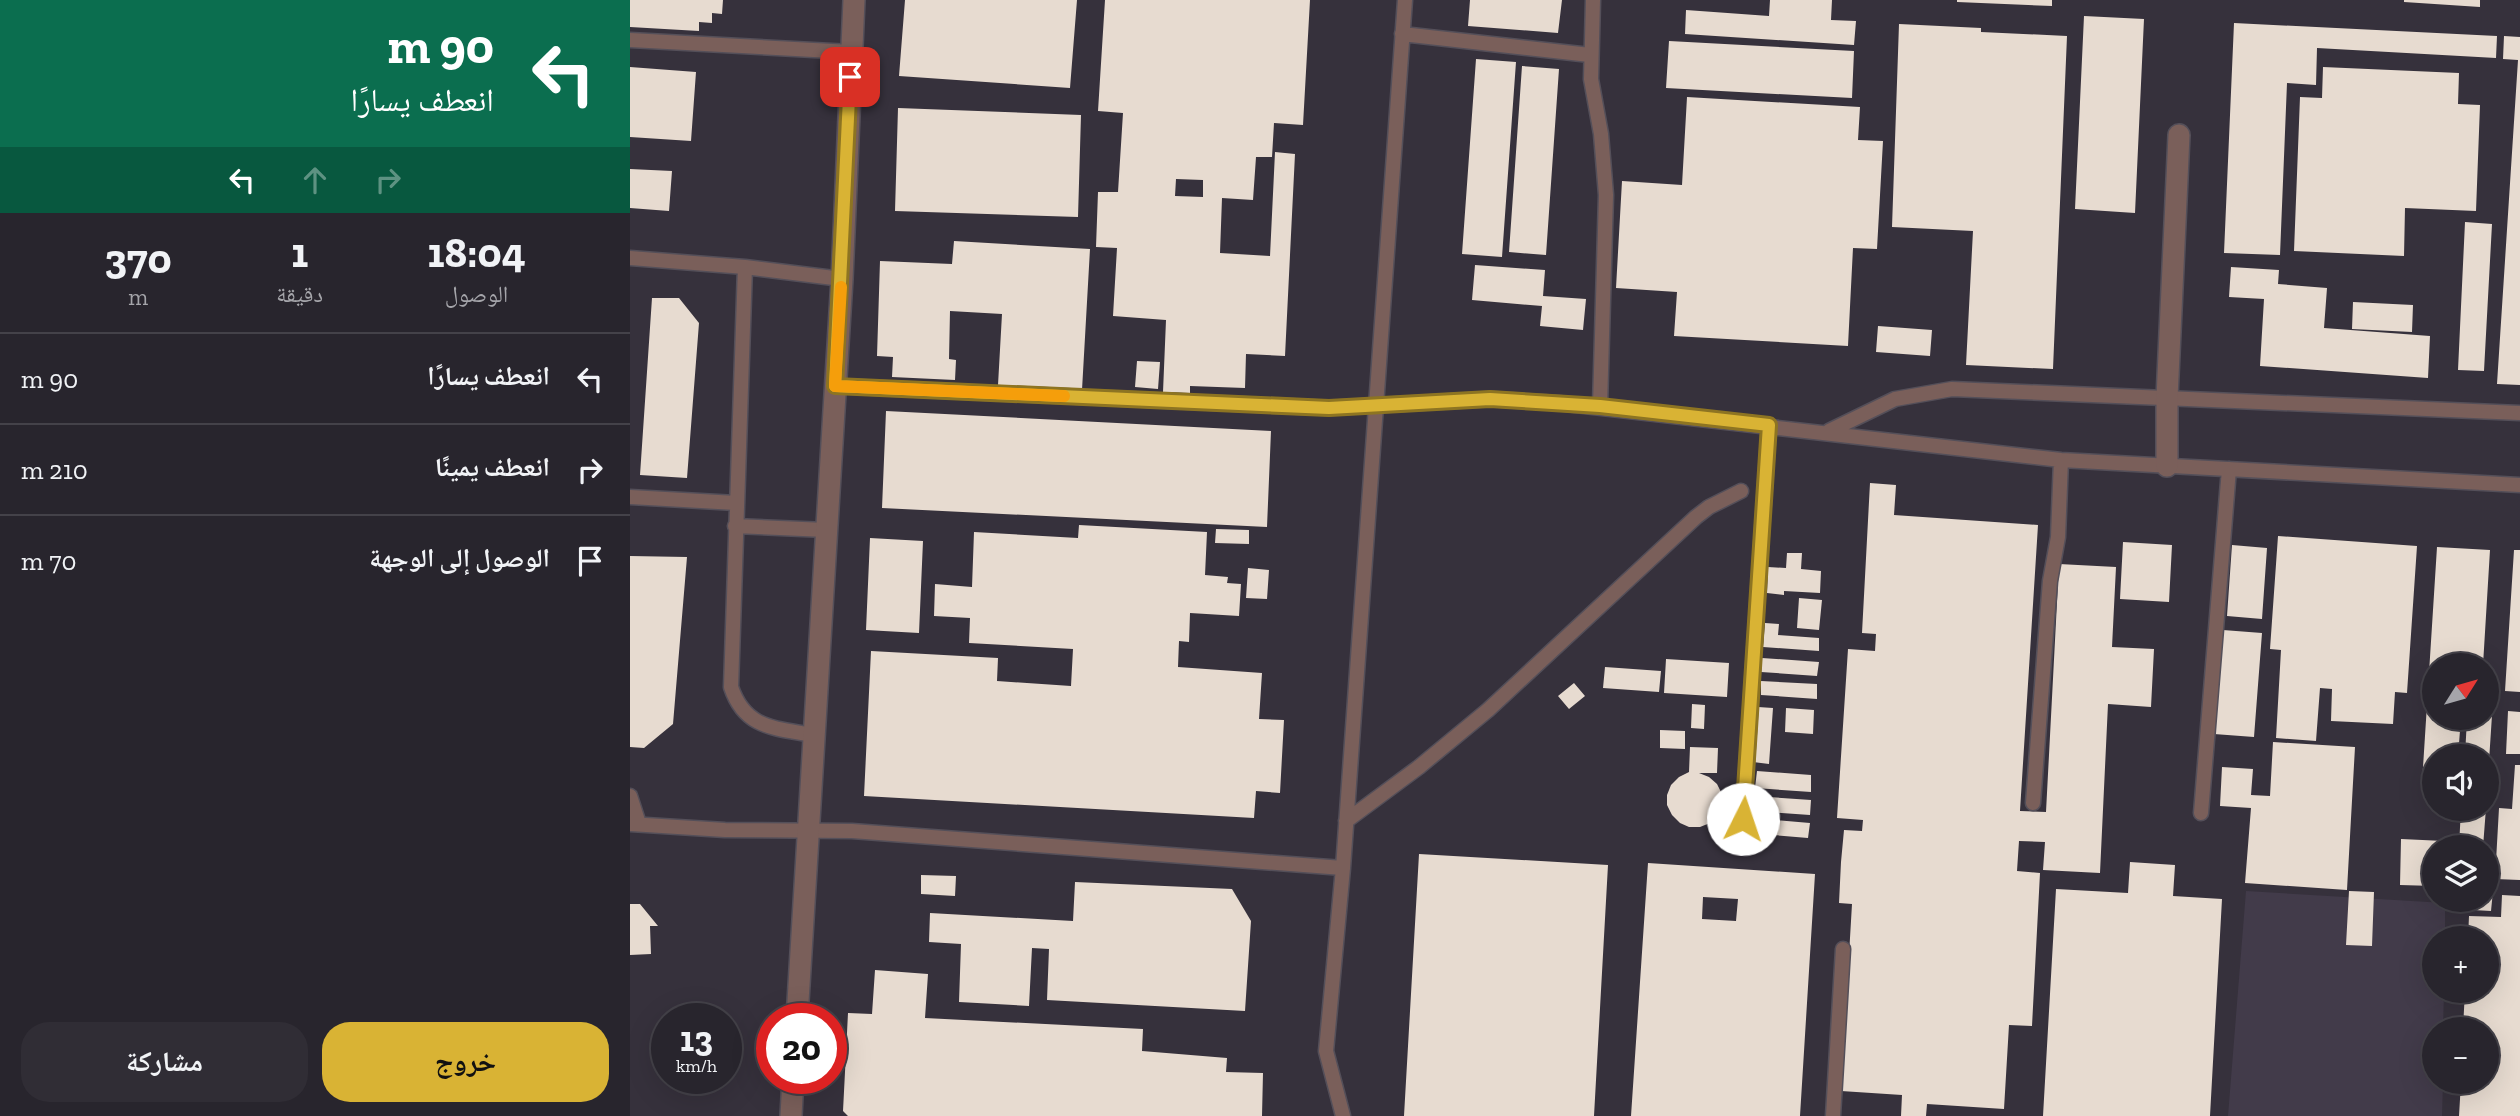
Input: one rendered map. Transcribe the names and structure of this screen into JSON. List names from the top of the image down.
{
  "north": "top right",
  "page": {
    "turn": ["90 m", "انعطف يسارًا"],
    "eta": [
      "18:04",
      "الوصول",
      "1",
      "دقيقة",
      "370",
      "m"
    ],
    "list": [
      {
        "name": "انعطف يسارًا",
        "value": "90 m"
      },
      {
        "name": "انعطف يمينًا",
        "value": "210 m"
      },
      {
        "name": "الوصول إلى الوجهة",
        "value": "70 m"
      }
    ],
    "map_buttons": ["+", "−"],
    "speed": "13 km/h",
    "limit": "20",
    "buttons": ["خروج", "مشاركة"]
  }
}
